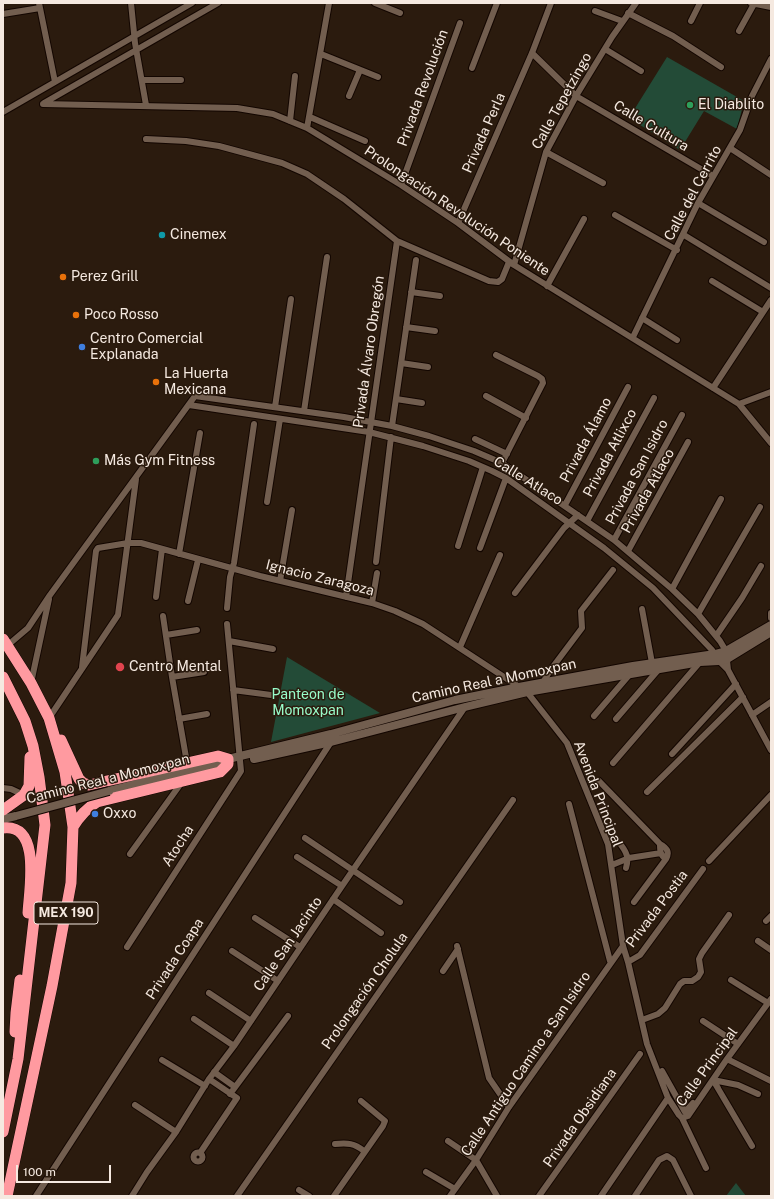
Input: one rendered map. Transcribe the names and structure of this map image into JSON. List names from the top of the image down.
{
  "streets": {
    "highway": ["MEX 190"],
    "street": [
      "Privada Revolución",
      "Calle Tepetzingo",
      "Calle Cultura",
      "Privada Perla",
      "Calle del Cerrito",
      "Prolongación Revolución Poniente",
      "Privada Álvaro Obregón",
      "Privada Álamo",
      "Privada Atlixco",
      "Privada San Isidro",
      "Calle Atlaco",
      "Privada Atlaco",
      "Ignacio Zaragoza",
      "Camino Real a Momoxpan",
      "Avenida Principal",
      "Atocha",
      "Privada Postia",
      "Calle San Jacinto",
      "Privada Coapa",
      "Prolongación Cholula",
      "Calle Antiguo Camino a San Isidro",
      "Calle Principal",
      "Privada Obsidiana"
    ]
  },
  "crossings": [
    ["Privada Revolución", "Prolongación Revolución Poniente"],
    ["Calle Tepetzingo", "Calle Cultura"],
    ["Calle Tepetzingo", "Prolongación Revolución Poniente"],
    ["Calle Cultura", "Privada Perla"],
    ["Calle Cultura", "Calle del Cerrito"],
    ["Privada Perla", "Prolongación Revolución Poniente"],
    ["Calle del Cerrito", "Prolongación Revolución Poniente"],
    ["Privada Álvaro Obregón", "Calle Atlaco"],
    ["Privada Álvaro Obregón", "Ignacio Zaragoza"],
    ["Privada Álamo", "Calle Atlaco"],
    ["Privada Atlixco", "Calle Atlaco"],
    ["Privada San Isidro", "Calle Atlaco"],
    ["Calle Atlaco", "Privada Atlaco"],
    ["Calle Atlaco", "Camino Real a Momoxpan"],
    ["Ignacio Zaragoza", "Camino Real a Momoxpan"],
    ["Ignacio Zaragoza", "Avenida Principal"],
    ["Camino Real a Momoxpan", "Avenida Principal"],
    ["Camino Real a Momoxpan", "Atocha"],
    ["Camino Real a Momoxpan", "Calle San Jacinto"],
    ["Camino Real a Momoxpan", "Privada Coapa"],
    ["Avenida Principal", "Privada Postia"],
    ["Avenida Principal", "Calle Antiguo Camino a San Isidro"],
    ["Avenida Principal", "Calle Principal"]
  ],
  "parks": ["Panteon de Momoxpan"],
  "places": [
    "El Diablito",
    "Cinemex",
    "Perez Grill",
    "Poco Rosso",
    "Centro Comercial Explanada",
    "La Huerta Mexicana",
    "Más Gym Fitness",
    "Centro Mental",
    "Oxxo"
  ],
  "scale_bar": "100 m"
}
